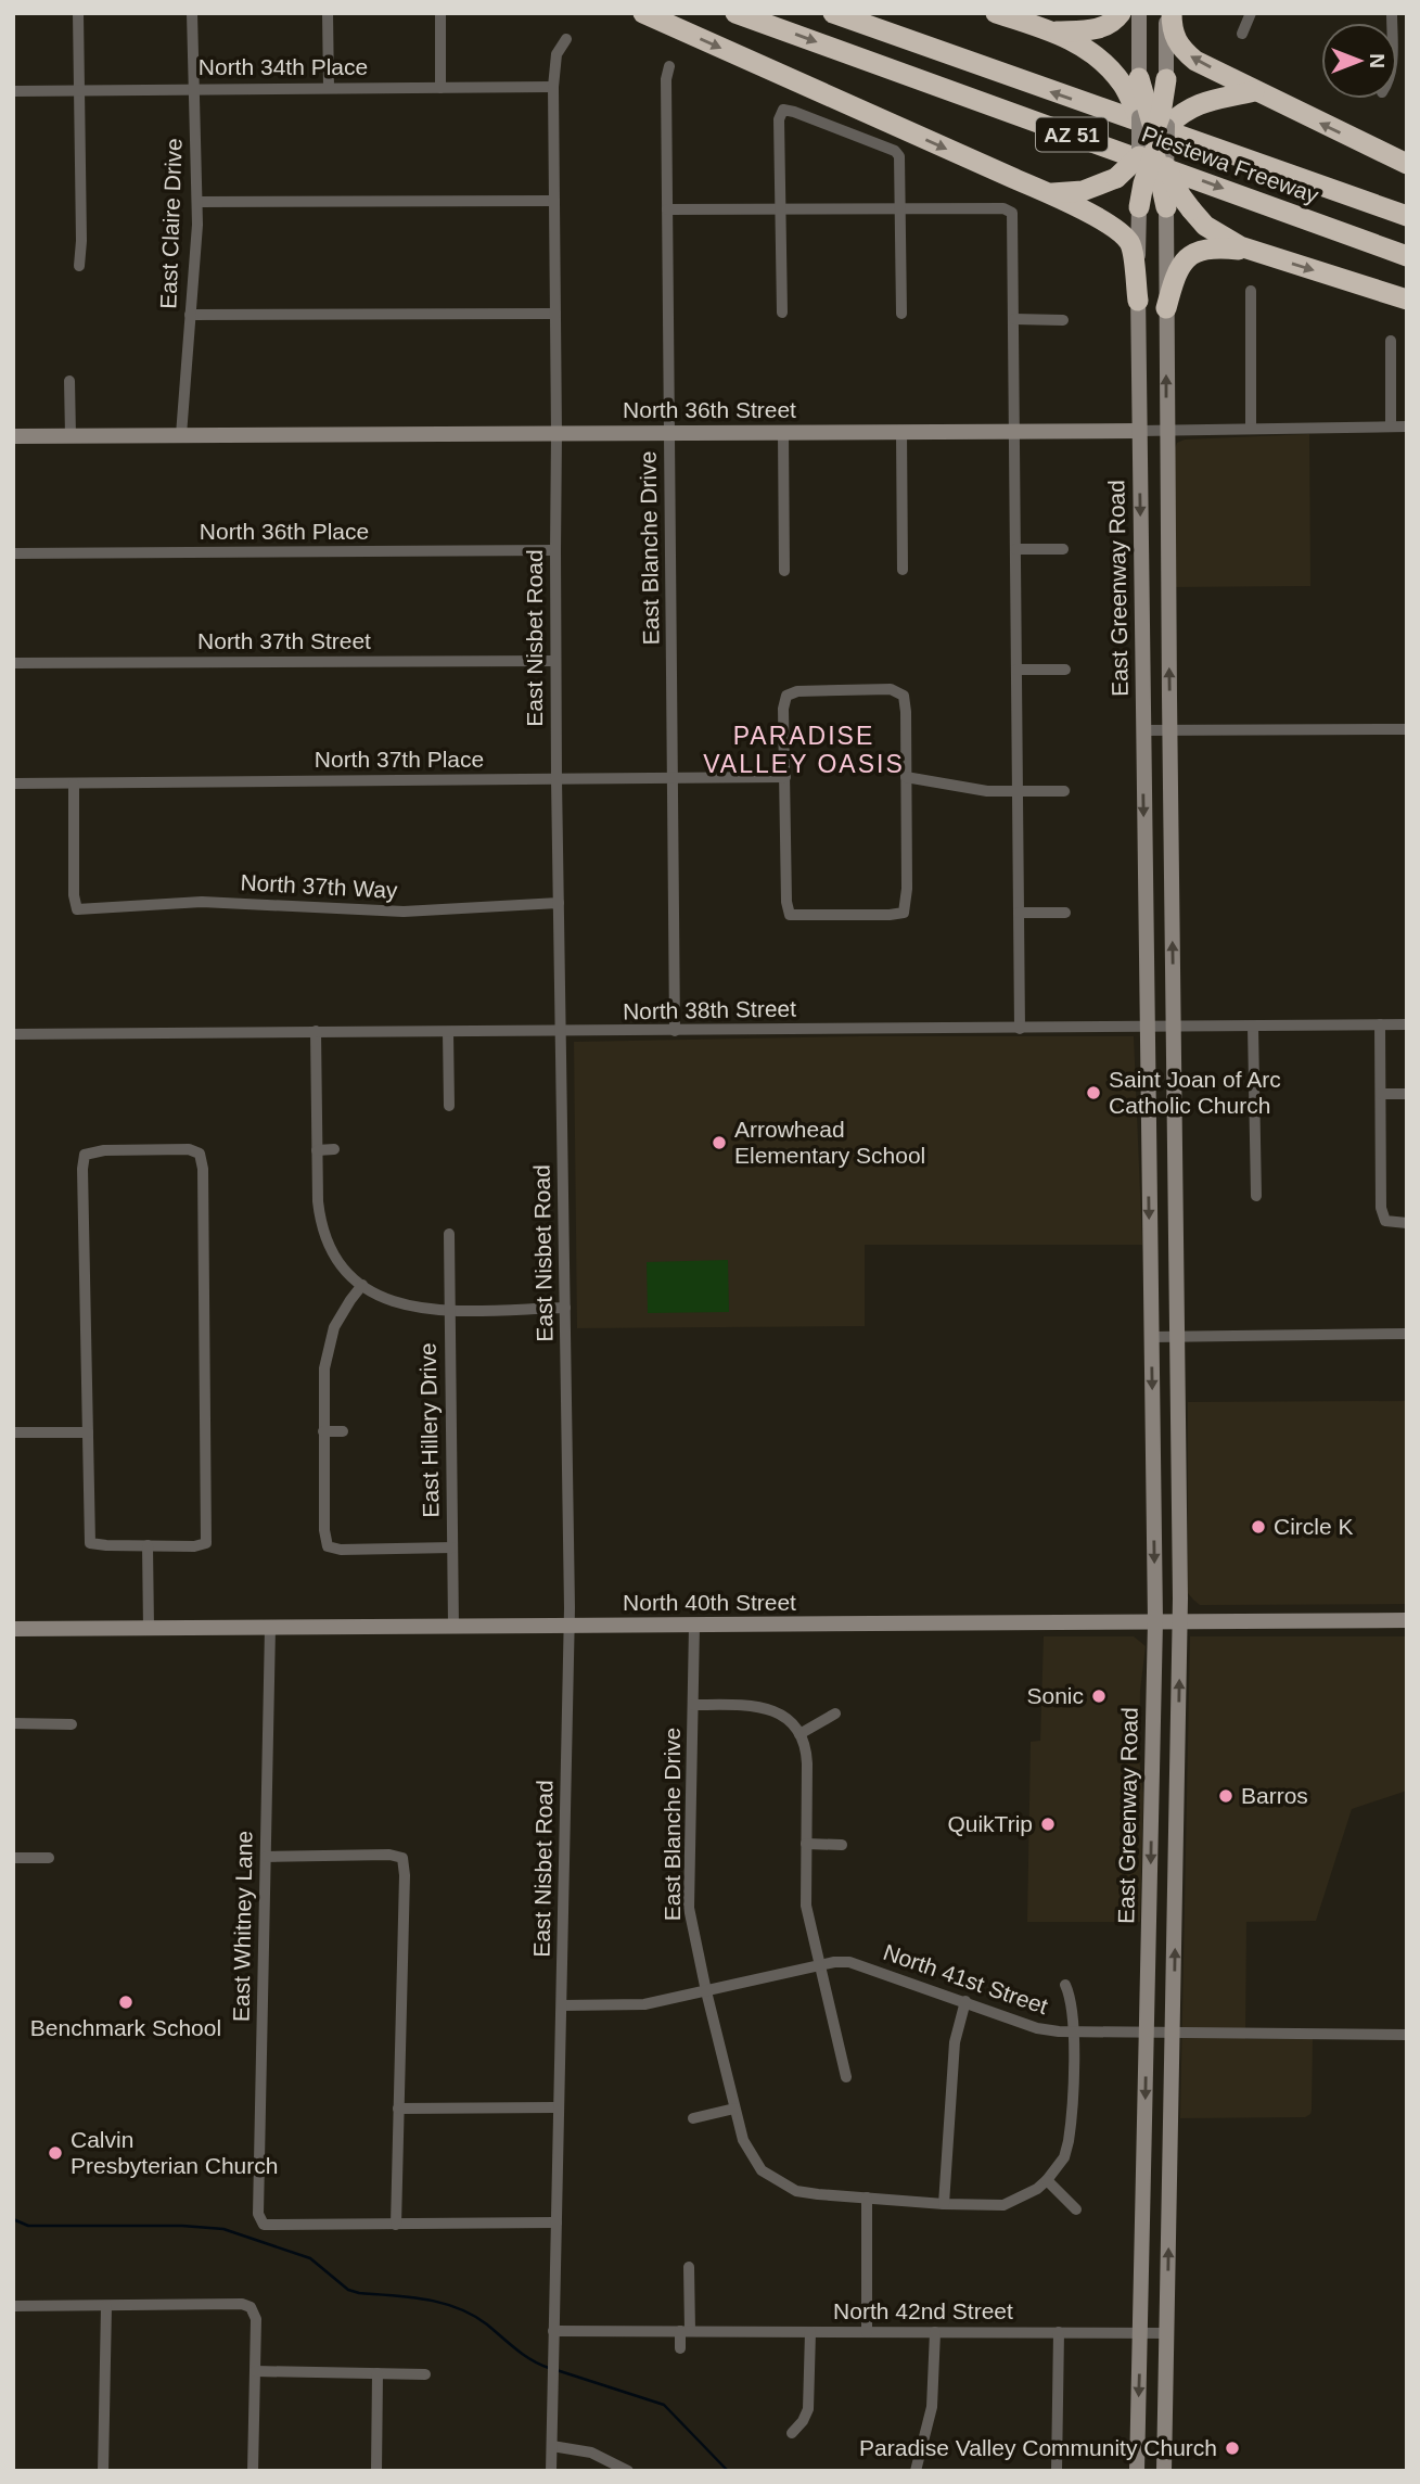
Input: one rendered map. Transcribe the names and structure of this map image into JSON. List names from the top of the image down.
{
  "streets": {
    "highway": ["AZ 51", "Piestewa Freeway"],
    "main road": ["North 36th Street", "East Greenway Road", "North 40th Street"],
    "street": [
      "North 34th Place",
      "East Claire Drive",
      "North 36th Place",
      "East Blanche Drive",
      "East Nisbet Road",
      "North 37th Street",
      "North 37th Place",
      "North 37th Way",
      "North 38th Street",
      "East Hillery Drive",
      "East Whitney Lane",
      "North 41st Street",
      "North 42nd Street"
    ]
  },
  "crossings": [
    ["North 34th Place", "East Claire Drive"],
    ["North 34th Place", "East Nisbet Road"],
    ["East Claire Drive", "North 36th Street"],
    ["North 36th Street", "East Blanche Drive"],
    ["North 36th Street", "East Greenway Road"],
    ["North 36th Street", "East Nisbet Road"],
    ["North 36th Place", "East Nisbet Road"],
    ["East Blanche Drive", "North 37th Place"],
    ["East Blanche Drive", "North 38th Street"],
    ["East Blanche Drive", "North 40th Street"],
    ["East Blanche Drive", "North 41st Street"],
    ["East Greenway Road", "North 38th Street"],
    ["East Greenway Road", "North 40th Street"],
    ["East Greenway Road", "North 41st Street"],
    ["East Greenway Road", "North 42nd Street"],
    ["East Nisbet Road", "North 37th Street"],
    ["East Nisbet Road", "North 37th Place"],
    ["East Nisbet Road", "North 37th Way"],
    ["East Nisbet Road", "North 38th Street"],
    ["East Nisbet Road", "North 40th Street"],
    ["East Nisbet Road", "North 41st Street"],
    ["East Nisbet Road", "North 42nd Street"],
    ["North 37th Place", "North 37th Way"],
    ["East Hillery Drive", "North 40th Street"],
    ["North 40th Street", "East Whitney Lane"]
  ],
  "districts": ["PARADISE VALLEY OASIS"],
  "places": [
    "Saint Joan of Arc Catholic Church",
    "Arrowhead Elementary School",
    "Circle K",
    "Sonic",
    "Barros",
    "QuikTrip",
    "Benchmark School",
    "Calvin Presbyterian Church",
    "Paradise Valley Community Church"
  ],
  "north": "right"
}
